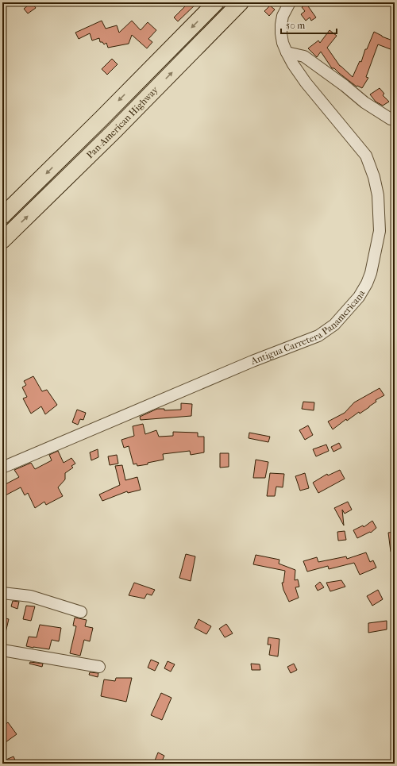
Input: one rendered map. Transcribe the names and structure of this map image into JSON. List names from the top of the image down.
{
  "streets": {
    "highway": ["Pan-American Highway"],
    "street": ["Antigua Carretera Panamericana"]
  },
  "scale_bar": "50 m"
}
